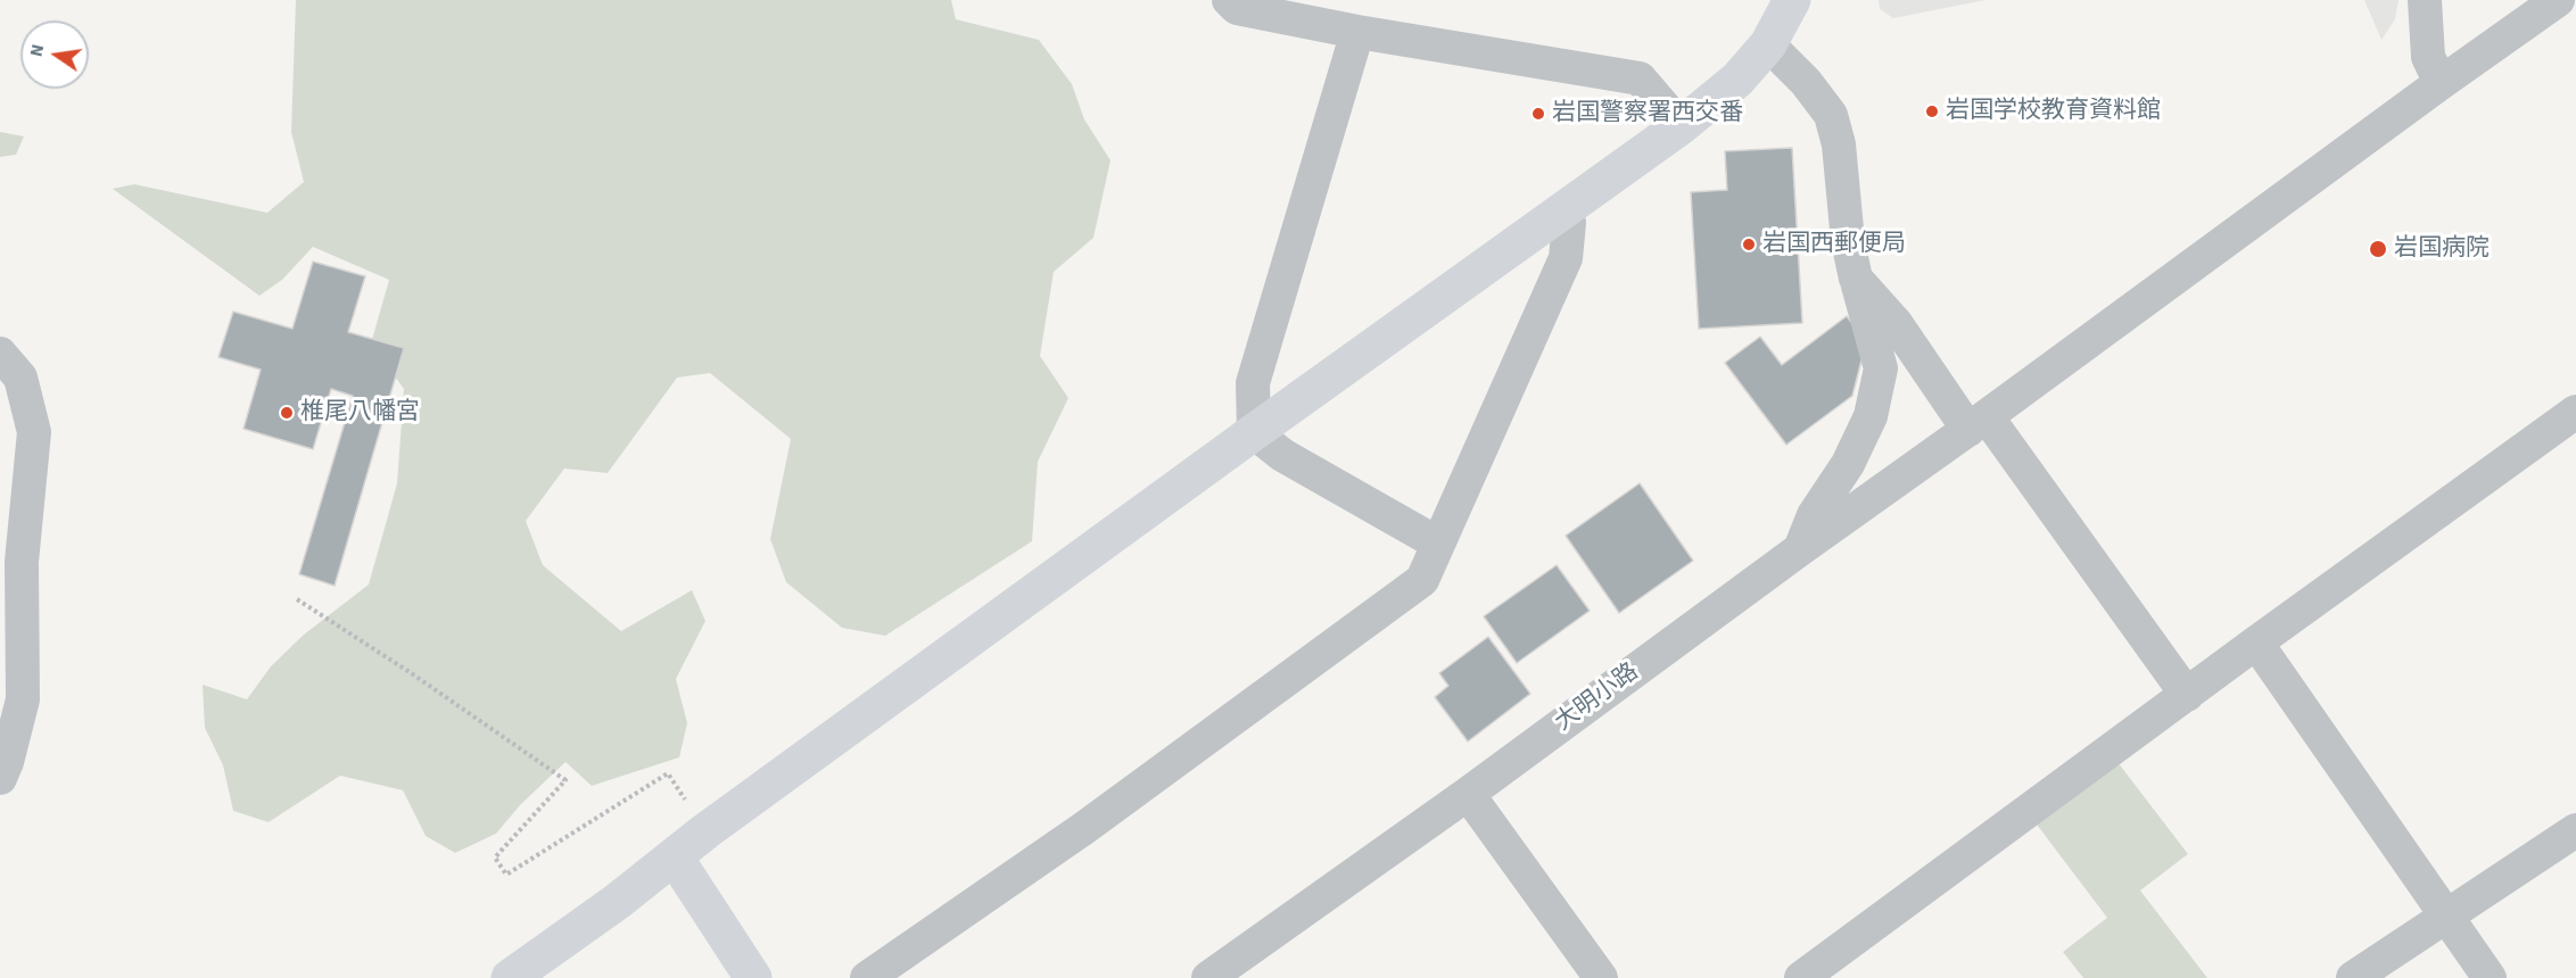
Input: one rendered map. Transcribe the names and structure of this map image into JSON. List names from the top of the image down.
{
  "streets": {
    "street": ["大明小路"]
  },
  "places": [
    "岩国学校教育資料館",
    "岩国警察署西交番",
    "岩国西郵便局",
    "岩国病院",
    "椎尾八幡宮"
  ],
  "north": "left"
}
